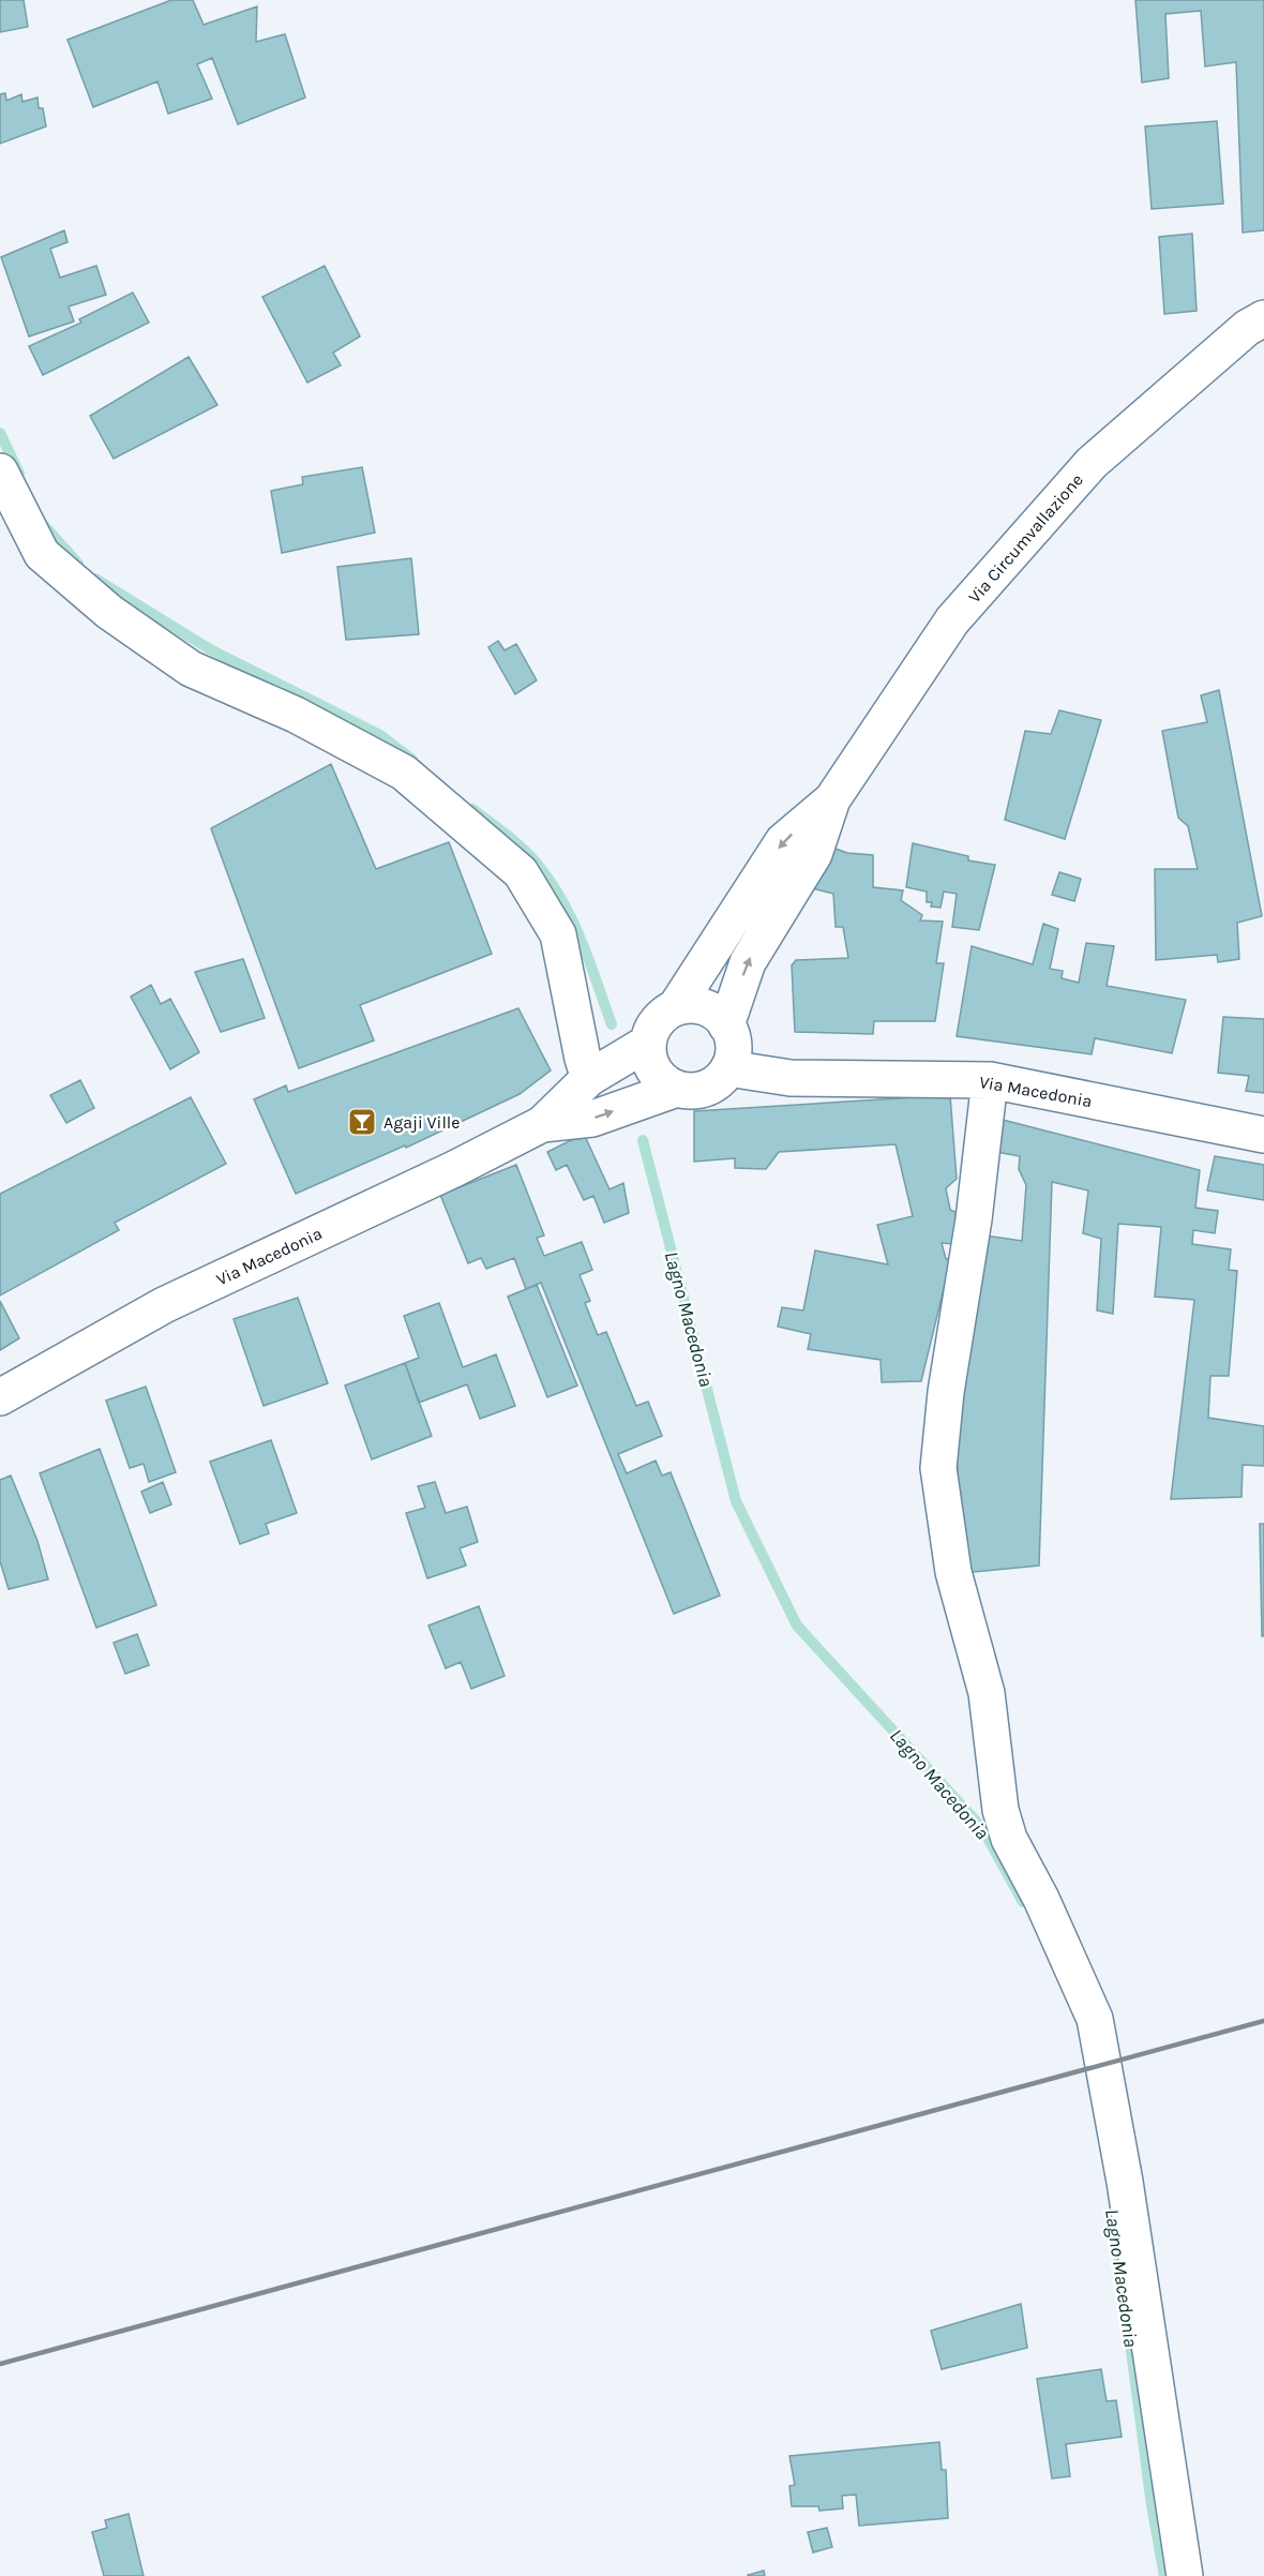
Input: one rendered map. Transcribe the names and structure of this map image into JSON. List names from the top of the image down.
{
  "streets": {
    "street": ["Via Circumvallazione", "Via Macedonia"]
  },
  "crossings": [
    ["Via Circumvallazione", "Via Macedonia"]
  ],
  "water": ["Lagno Macedonia"],
  "places": {
    "bar": ["Agaji Ville"]
  }
}
